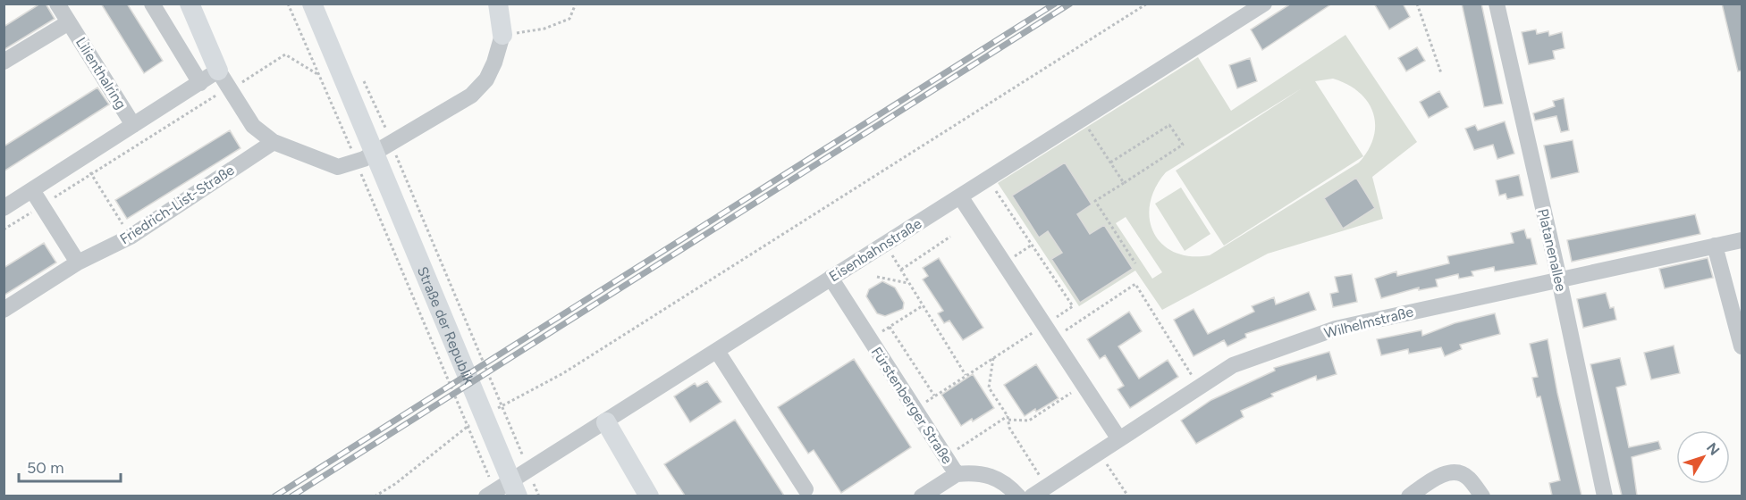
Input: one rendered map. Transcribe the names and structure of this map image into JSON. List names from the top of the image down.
{
  "streets": {
    "main road": ["Straße der Republik"],
    "street": [
      "Lilienthalring",
      "Friedrich-List-Straße",
      "Eisenbahnstraße",
      "Platanenallee",
      "Wilhelmstraße",
      "Fürstenberger Straße"
    ]
  },
  "crossings": [
    ["Eisenbahnstraße", "Fürstenberger Straße"],
    ["Platanenallee", "Wilhelmstraße"]
  ],
  "scale_bar": "50 m",
  "north": "top right"
}
